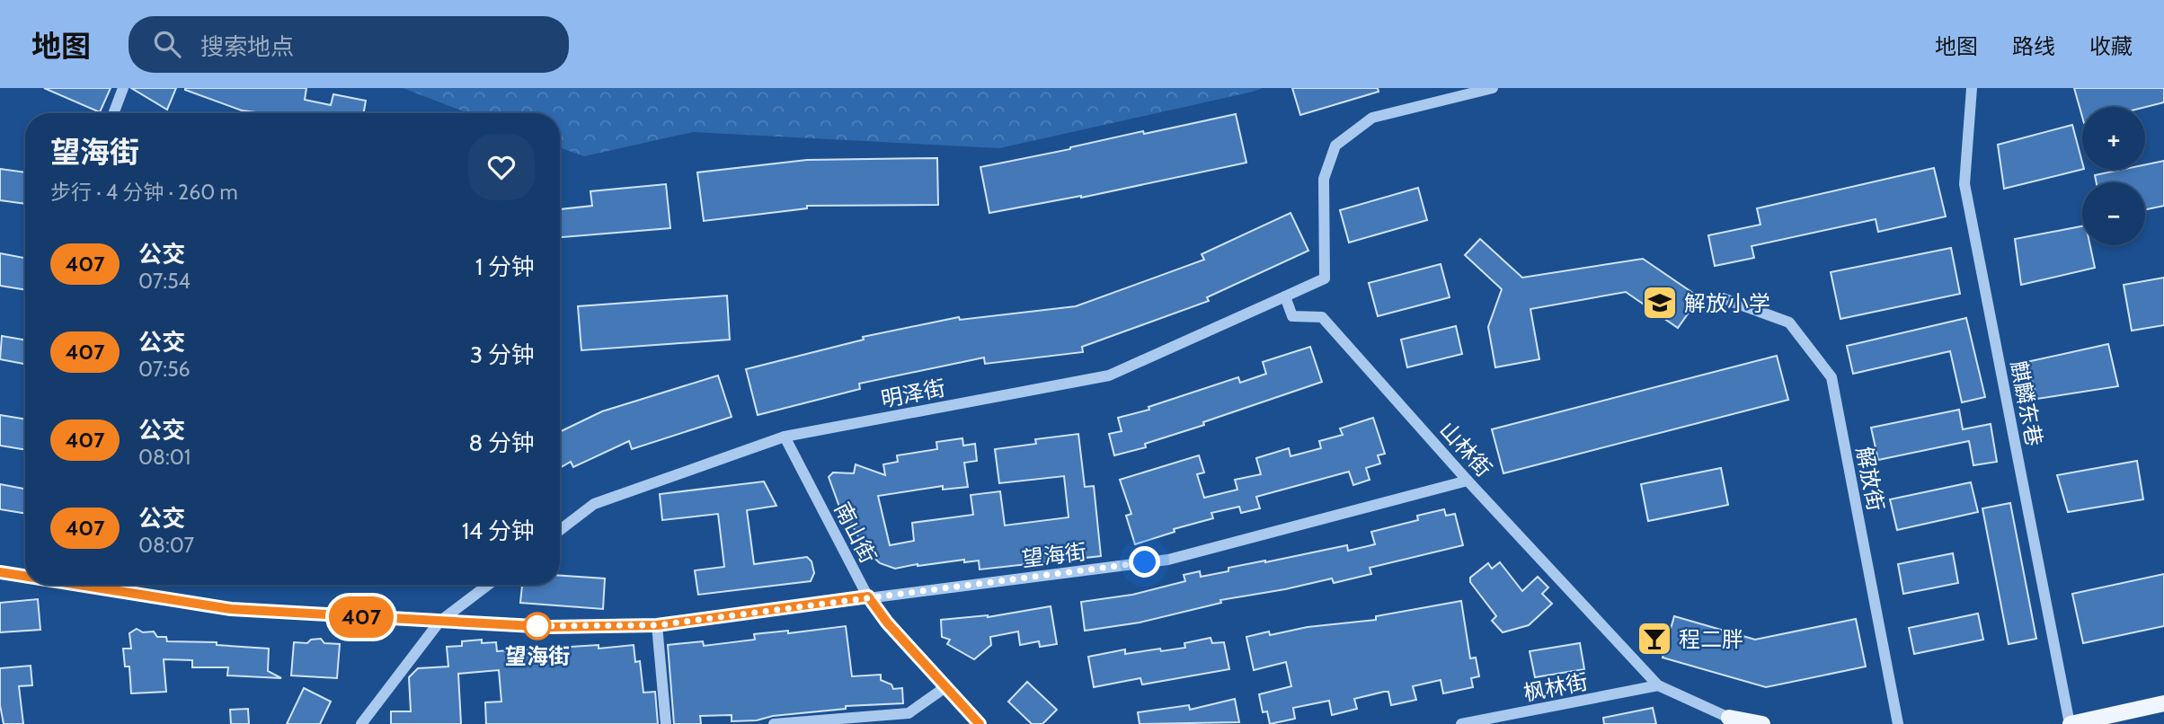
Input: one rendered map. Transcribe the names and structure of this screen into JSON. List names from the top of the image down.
{
  "streets": {
    "street": [
      "明泽街",
      "麒麟东巷",
      "山林街",
      "解放街",
      "南山街",
      "望海街",
      "枫林街"
    ]
  },
  "crossings": [
    ["明泽街", "山林街"],
    ["明泽街", "南山街"],
    ["山林街", "望海街"],
    ["山林街", "枫林街"],
    ["南山街", "望海街"]
  ],
  "places": {
    "school or university": ["解放小学"],
    "other": ["望海街"],
    "bar": ["程二胖"]
  },
  "lines": ["bus line 407"],
  "page": {
    "header": "地图",
    "search": "搜索地点",
    "nav": ["地图", "路线", "收藏"],
    "on_map": "407",
    "map_buttons": ["+", "−"],
    "heading": ["望海街", "步行 · 4 分钟 · 260 m"],
    "list": [
      {
        "mark": "407",
        "name": "公交",
        "note": "07:54",
        "value": "1 分钟"
      },
      {
        "mark": "407",
        "name": "公交",
        "note": "07:56",
        "value": "3 分钟"
      },
      {
        "mark": "407",
        "name": "公交",
        "note": "08:01",
        "value": "8 分钟"
      },
      {
        "mark": "407",
        "name": "公交",
        "note": "08:07",
        "value": "14 分钟"
      }
    ]
  }
}
